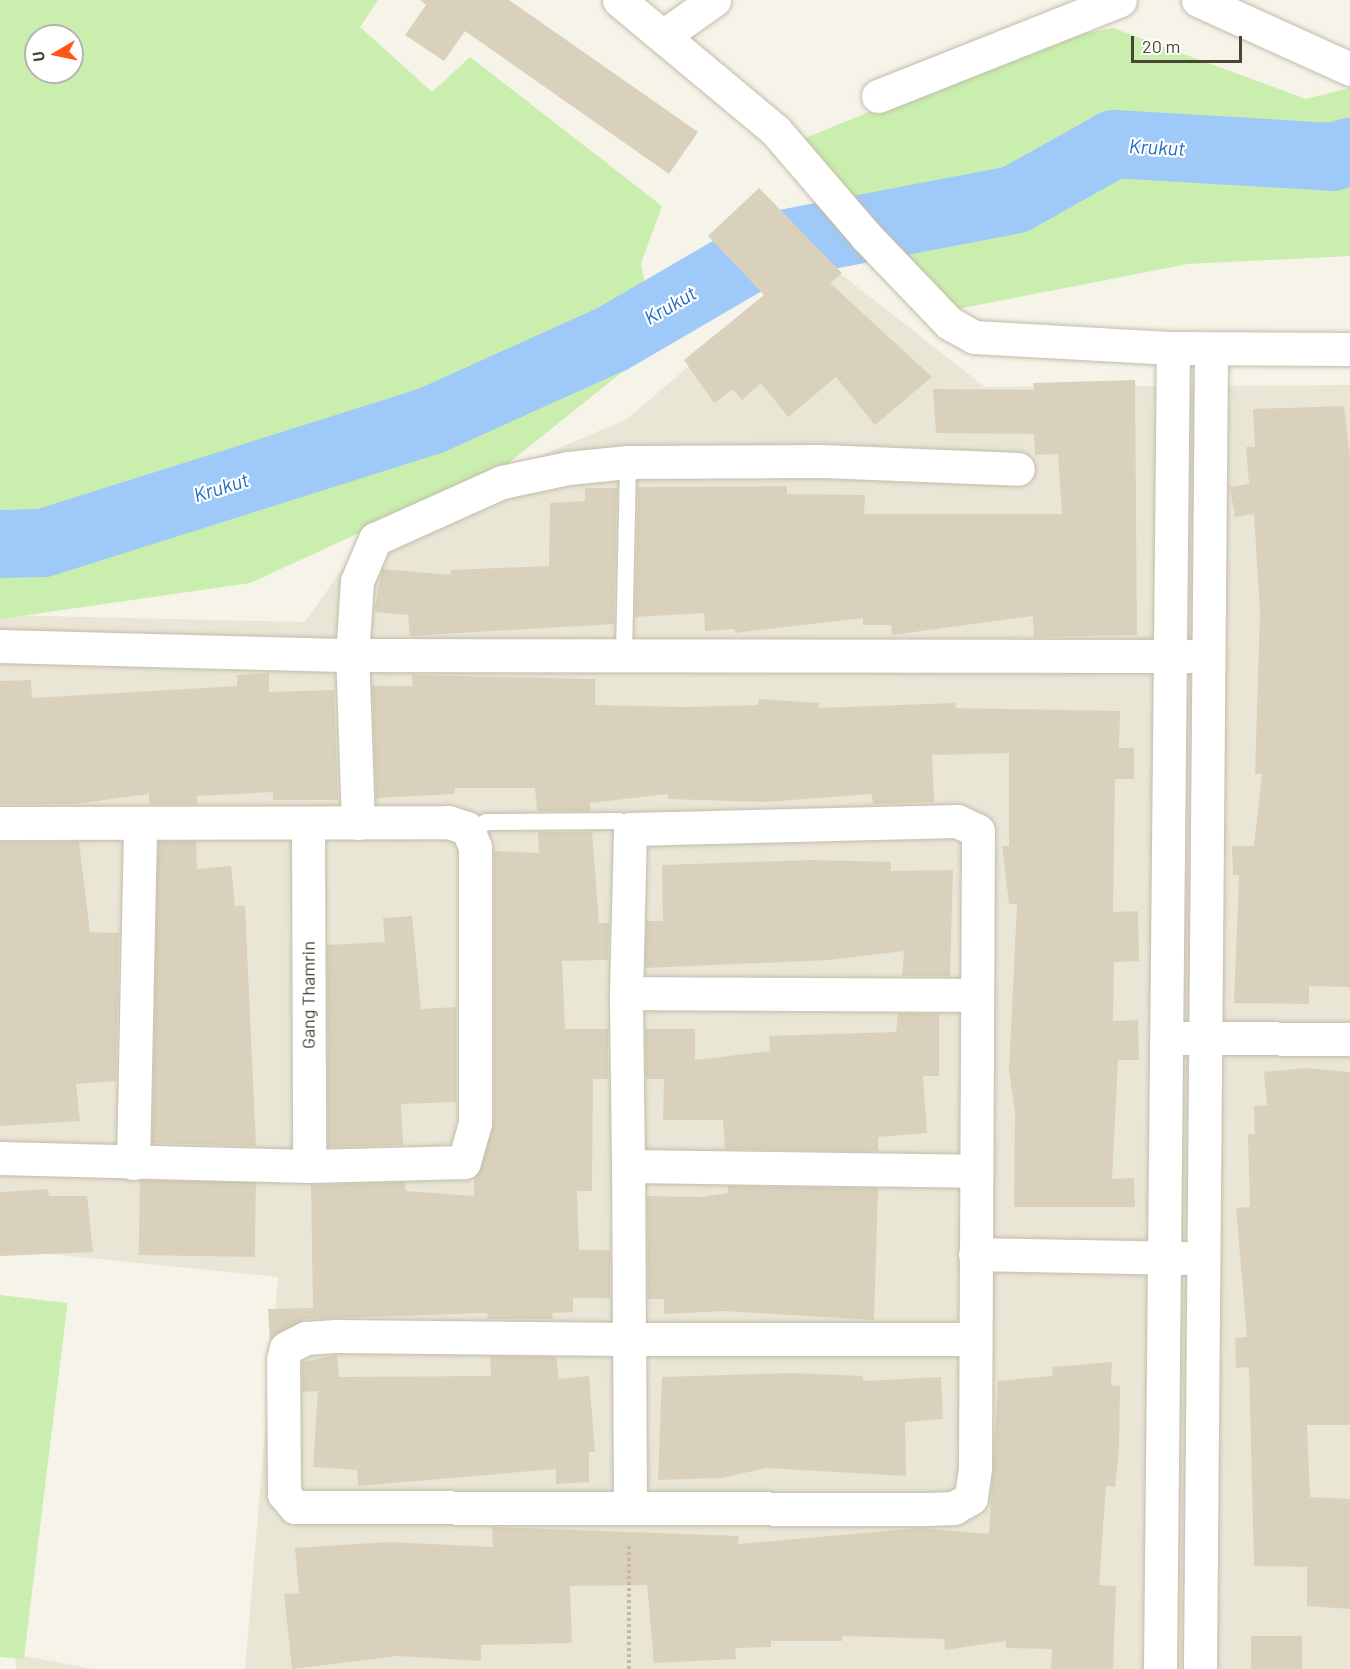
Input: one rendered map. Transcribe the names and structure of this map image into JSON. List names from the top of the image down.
{
  "streets": {
    "street": ["Gang Thamrin"]
  },
  "water": ["Krukut"],
  "scale_bar": "20 m",
  "north": "left"
}
